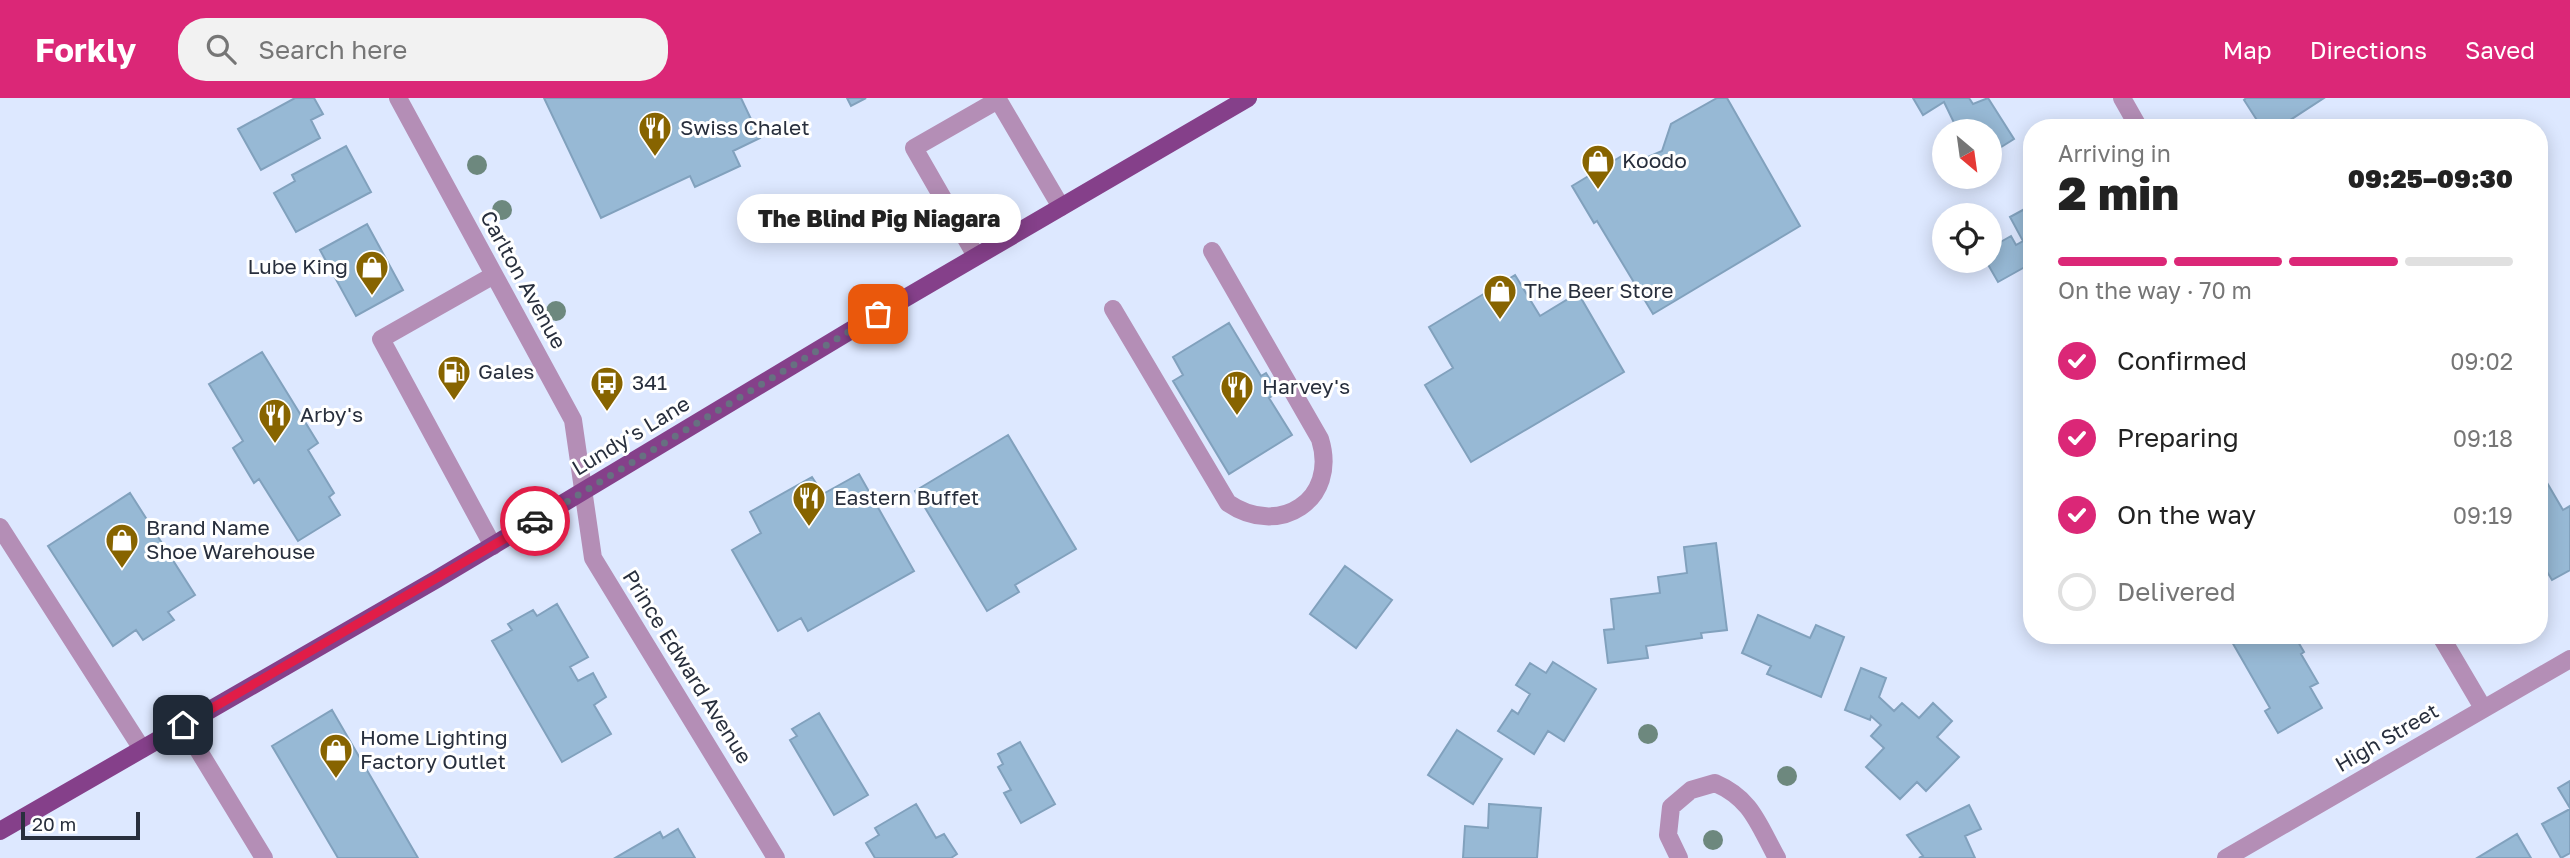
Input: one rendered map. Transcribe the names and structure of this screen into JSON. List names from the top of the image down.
{
  "streets": {
    "main road": ["Lundy's Lane"],
    "street": ["Carlton Avenue", "Prince Edward Avenue", "High Street"]
  },
  "crossings": [
    ["Carlton Avenue", "Lundy's Lane"],
    ["Carlton Avenue", "Prince Edward Avenue"],
    ["Lundy's Lane", "Prince Edward Avenue"]
  ],
  "places": {
    "restaurant": [
      "Swiss Chalet",
      "Harvey's",
      "Arby's",
      "Eastern Buffet"
    ],
    "shop": [
      "Koodo",
      "Lube King",
      "The Beer Store",
      "Brand Name Shoe Warehouse",
      "Home Lighting Factory Outlet"
    ],
    "other": ["The Blind Pig Niagara"],
    "fuel station": ["Gales"],
    "bus stop": ["341"]
  },
  "scale_bar": "20 m",
  "north": "bottom right",
  "page": {
    "header": "Forkly",
    "search": "Search here",
    "nav": ["Map", "Directions", "Saved"],
    "heading": ["2 min", "Arriving in", "09:25–09:30"],
    "bubble": "The Blind Pig Niagara",
    "bar": "On the way · 70 m",
    "list": [
      ["Confirmed", "09:02"],
      ["Preparing", "09:18"],
      ["On the way", "09:19"],
      "Delivered"
    ],
    "scale": "20 m"
  }
}
